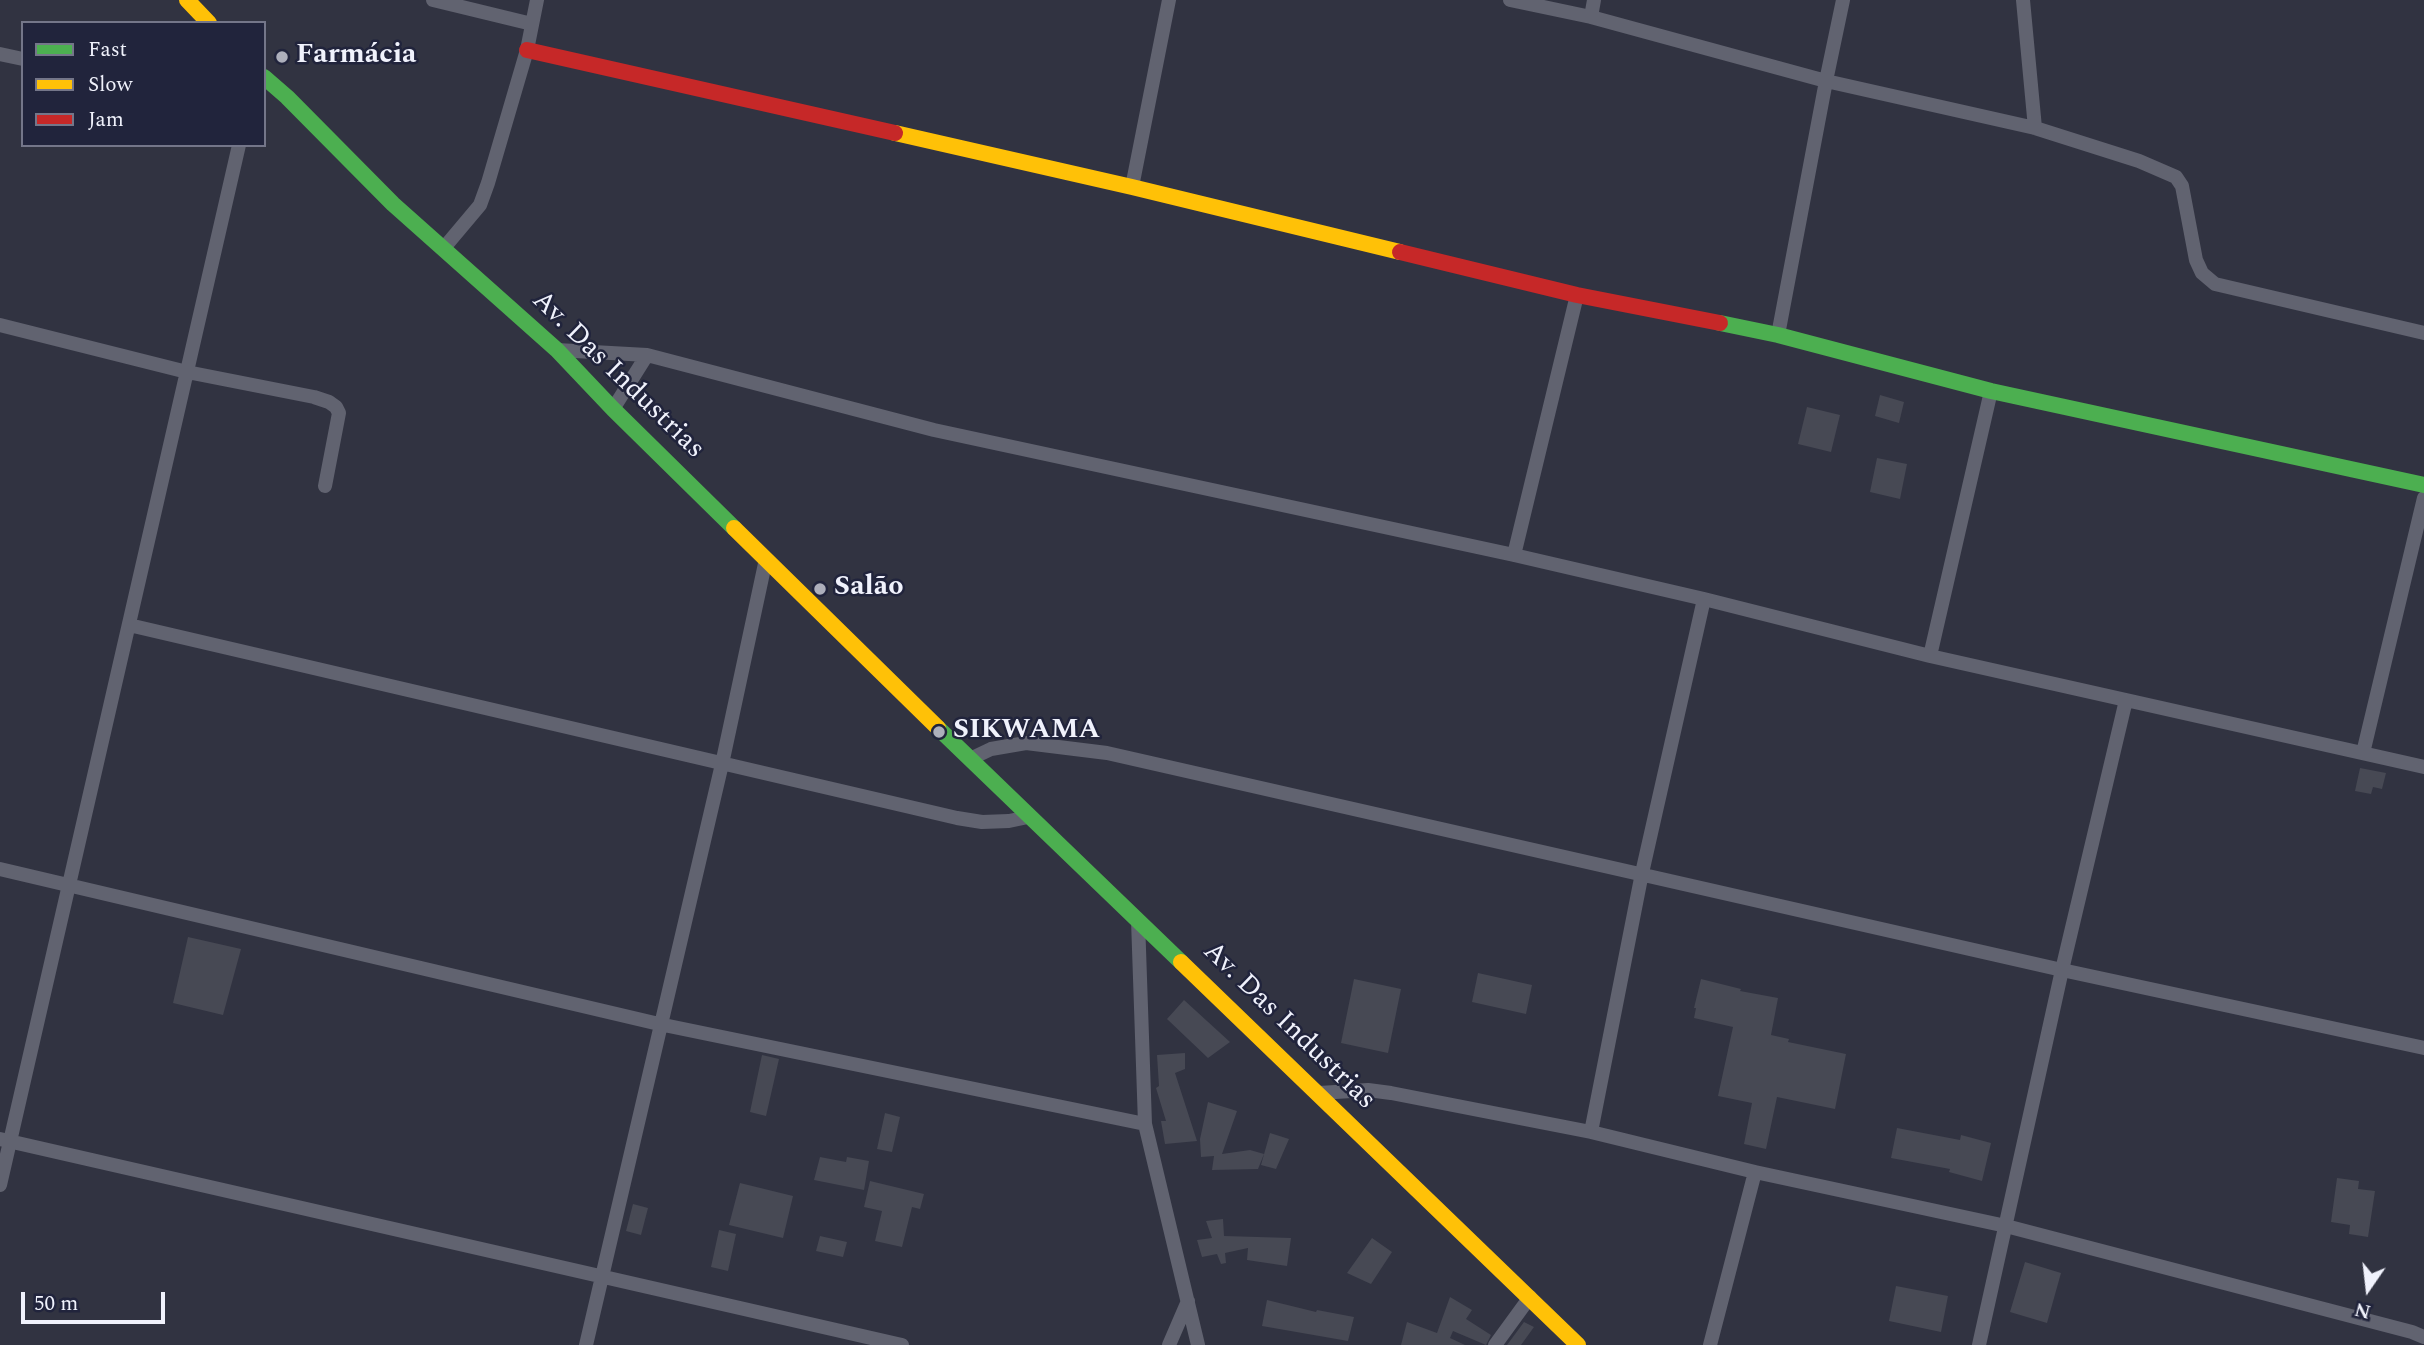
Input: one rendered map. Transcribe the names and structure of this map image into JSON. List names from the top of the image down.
{
  "streets": {
    "street": ["Av. Das Industrias"]
  },
  "places": ["Farmácia", "Salão", "SIKWAMA"],
  "legend": ["Fast", "Slow", "Jam"],
  "scale_bar": "50 m",
  "north": "bottom"
}
